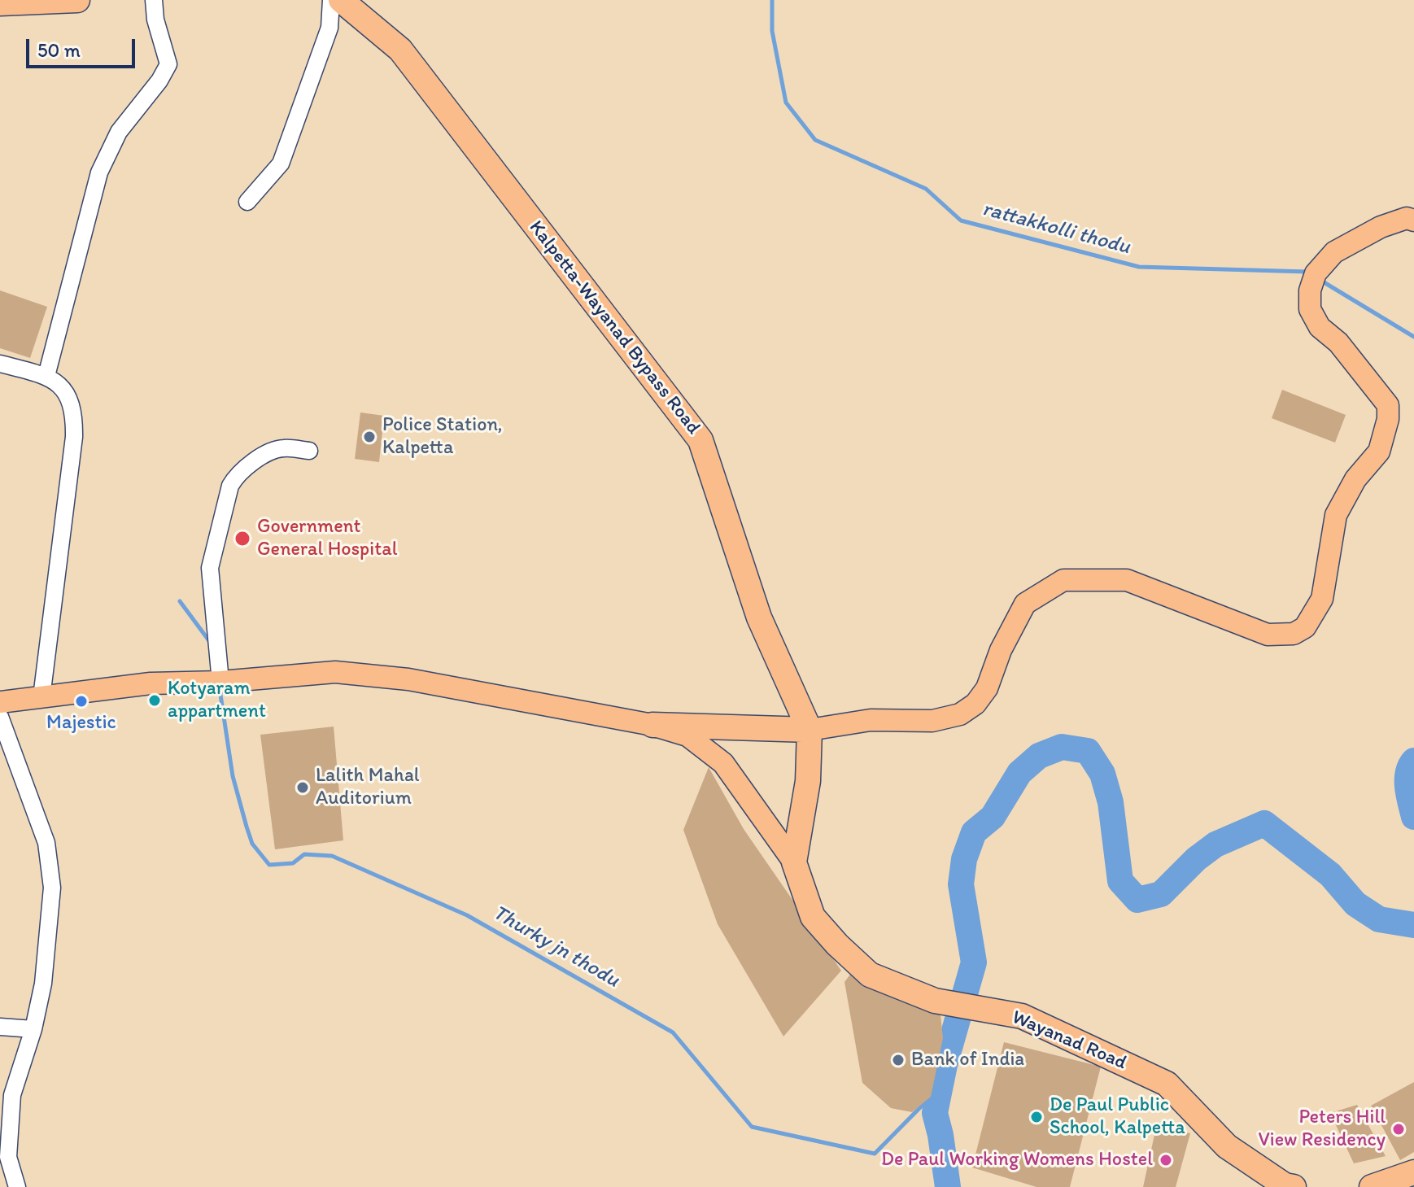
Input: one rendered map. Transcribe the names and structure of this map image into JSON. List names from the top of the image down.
{
  "streets": {
    "highway": ["Kalpetta-Wayanad Bypass Road", "Wayanad Road"]
  },
  "crossings": [
    ["Kalpetta-Wayanad Bypass Road", "Wayanad Road"]
  ],
  "water": ["rattakkolli thodu", "Thurky jn thodu"],
  "places": [
    "Police Station, Kalpetta",
    "Government General Hospital",
    "Kotyaram appartment",
    "Majestic",
    "Lalith Mahal Auditorium",
    "Bank of India",
    "De Paul Public School, Kalpetta",
    "Peters Hill View Residency",
    "De Paul Working Womens Hostel"
  ],
  "scale_bar": "50 m"
}
